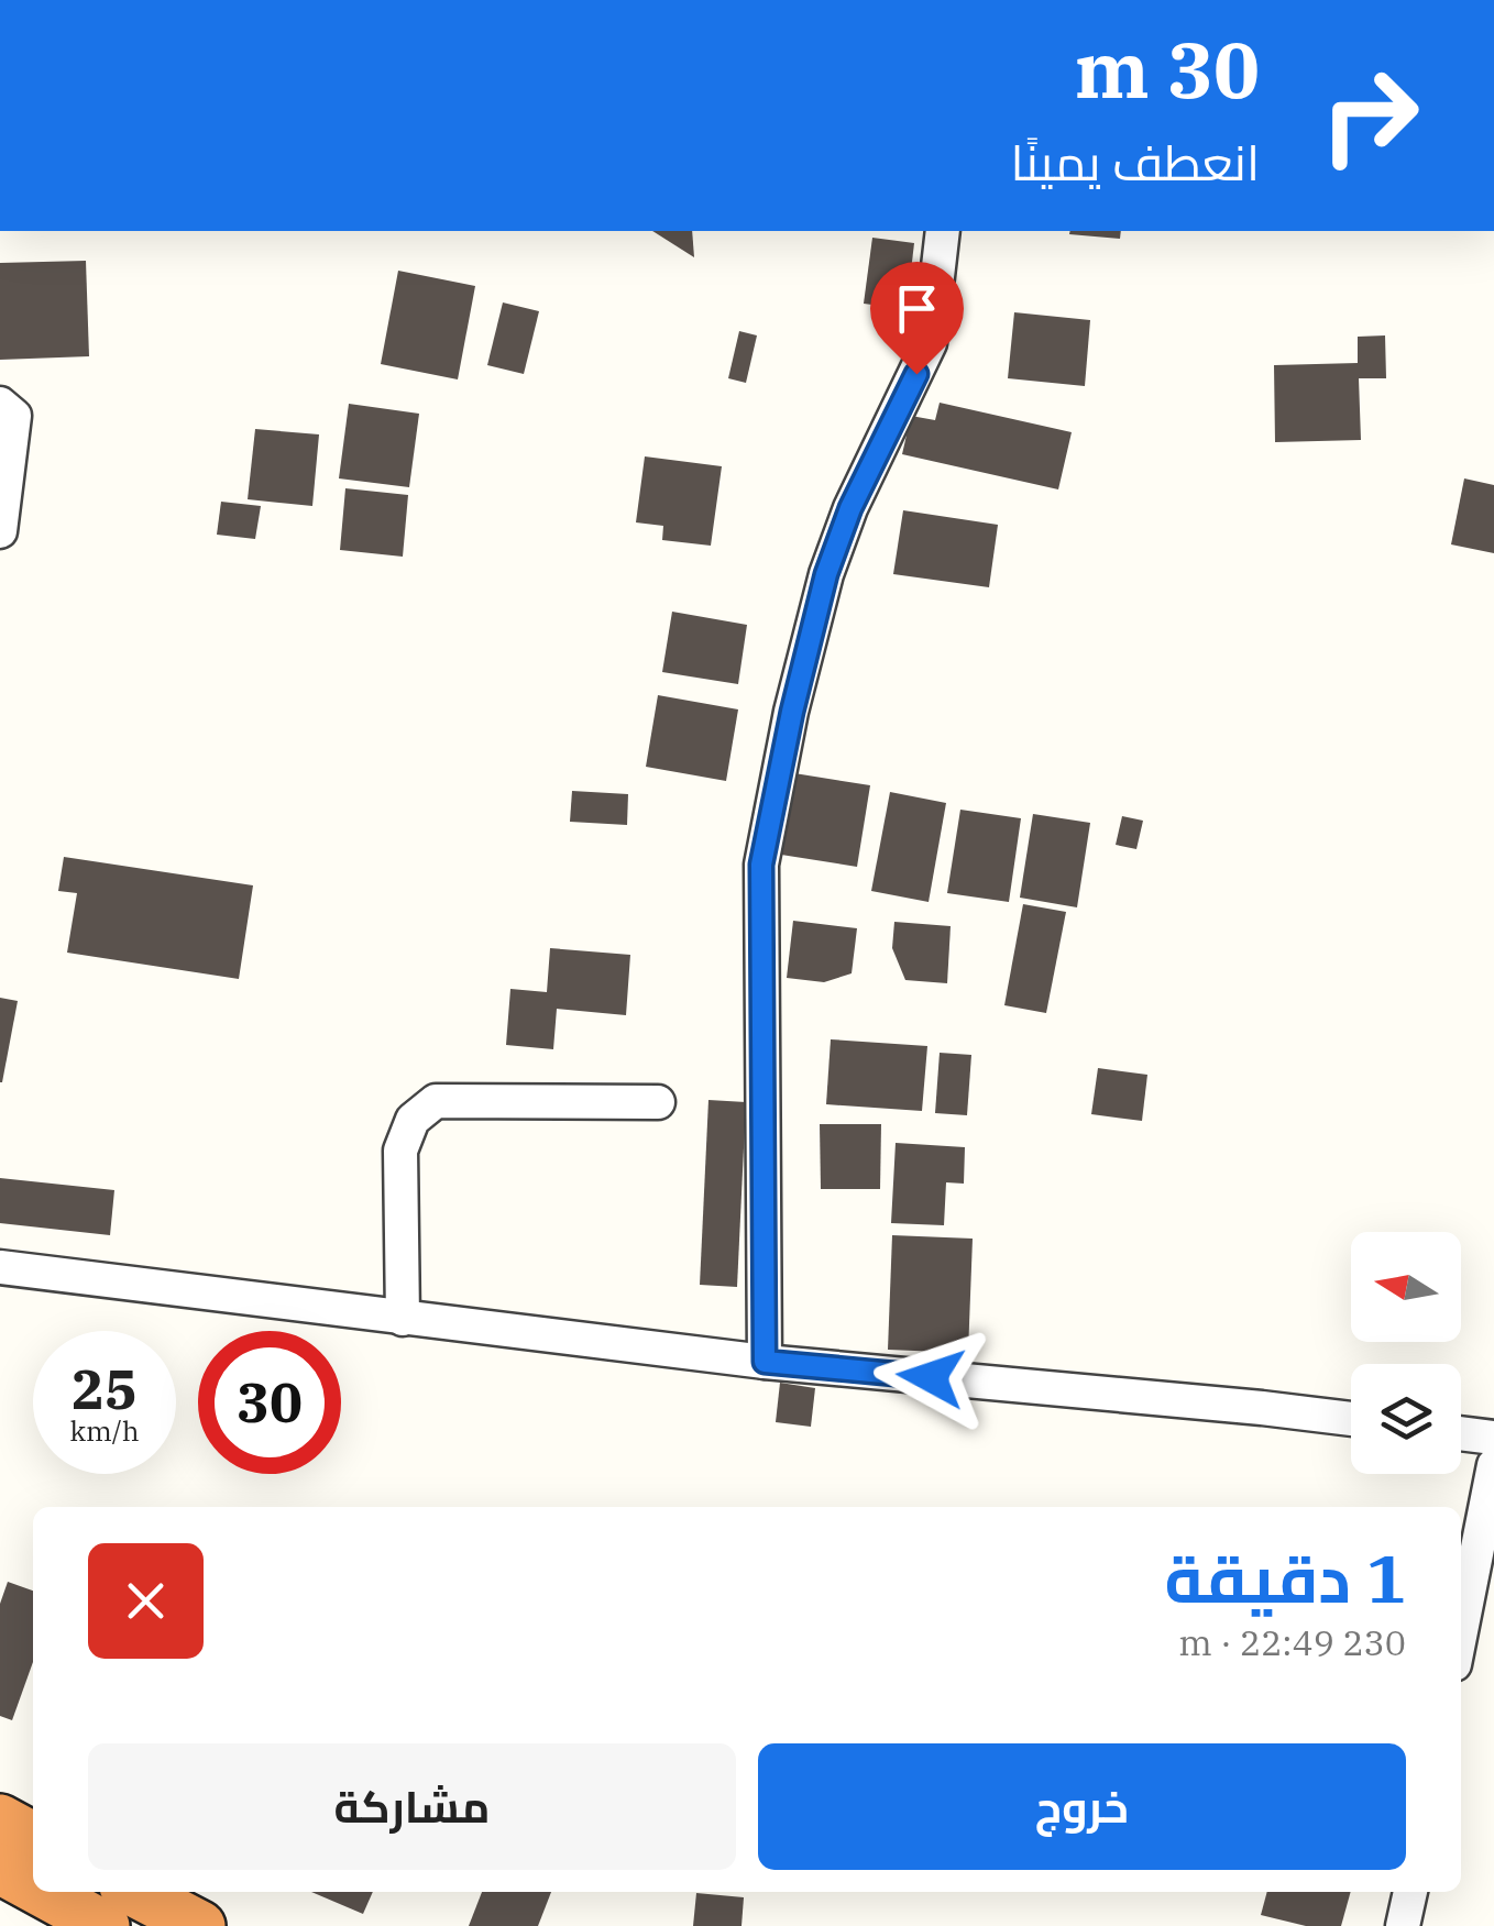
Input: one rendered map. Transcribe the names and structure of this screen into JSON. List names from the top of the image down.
{
  "north": "left",
  "page": {
    "turn": ["30 m", "انعطف يمينًا"],
    "speed": "25 km/h",
    "limit": "30",
    "heading": ["1 دقيقة", "230 m · 22:49"],
    "buttons": ["خروج", "مشاركة"]
  }
}
